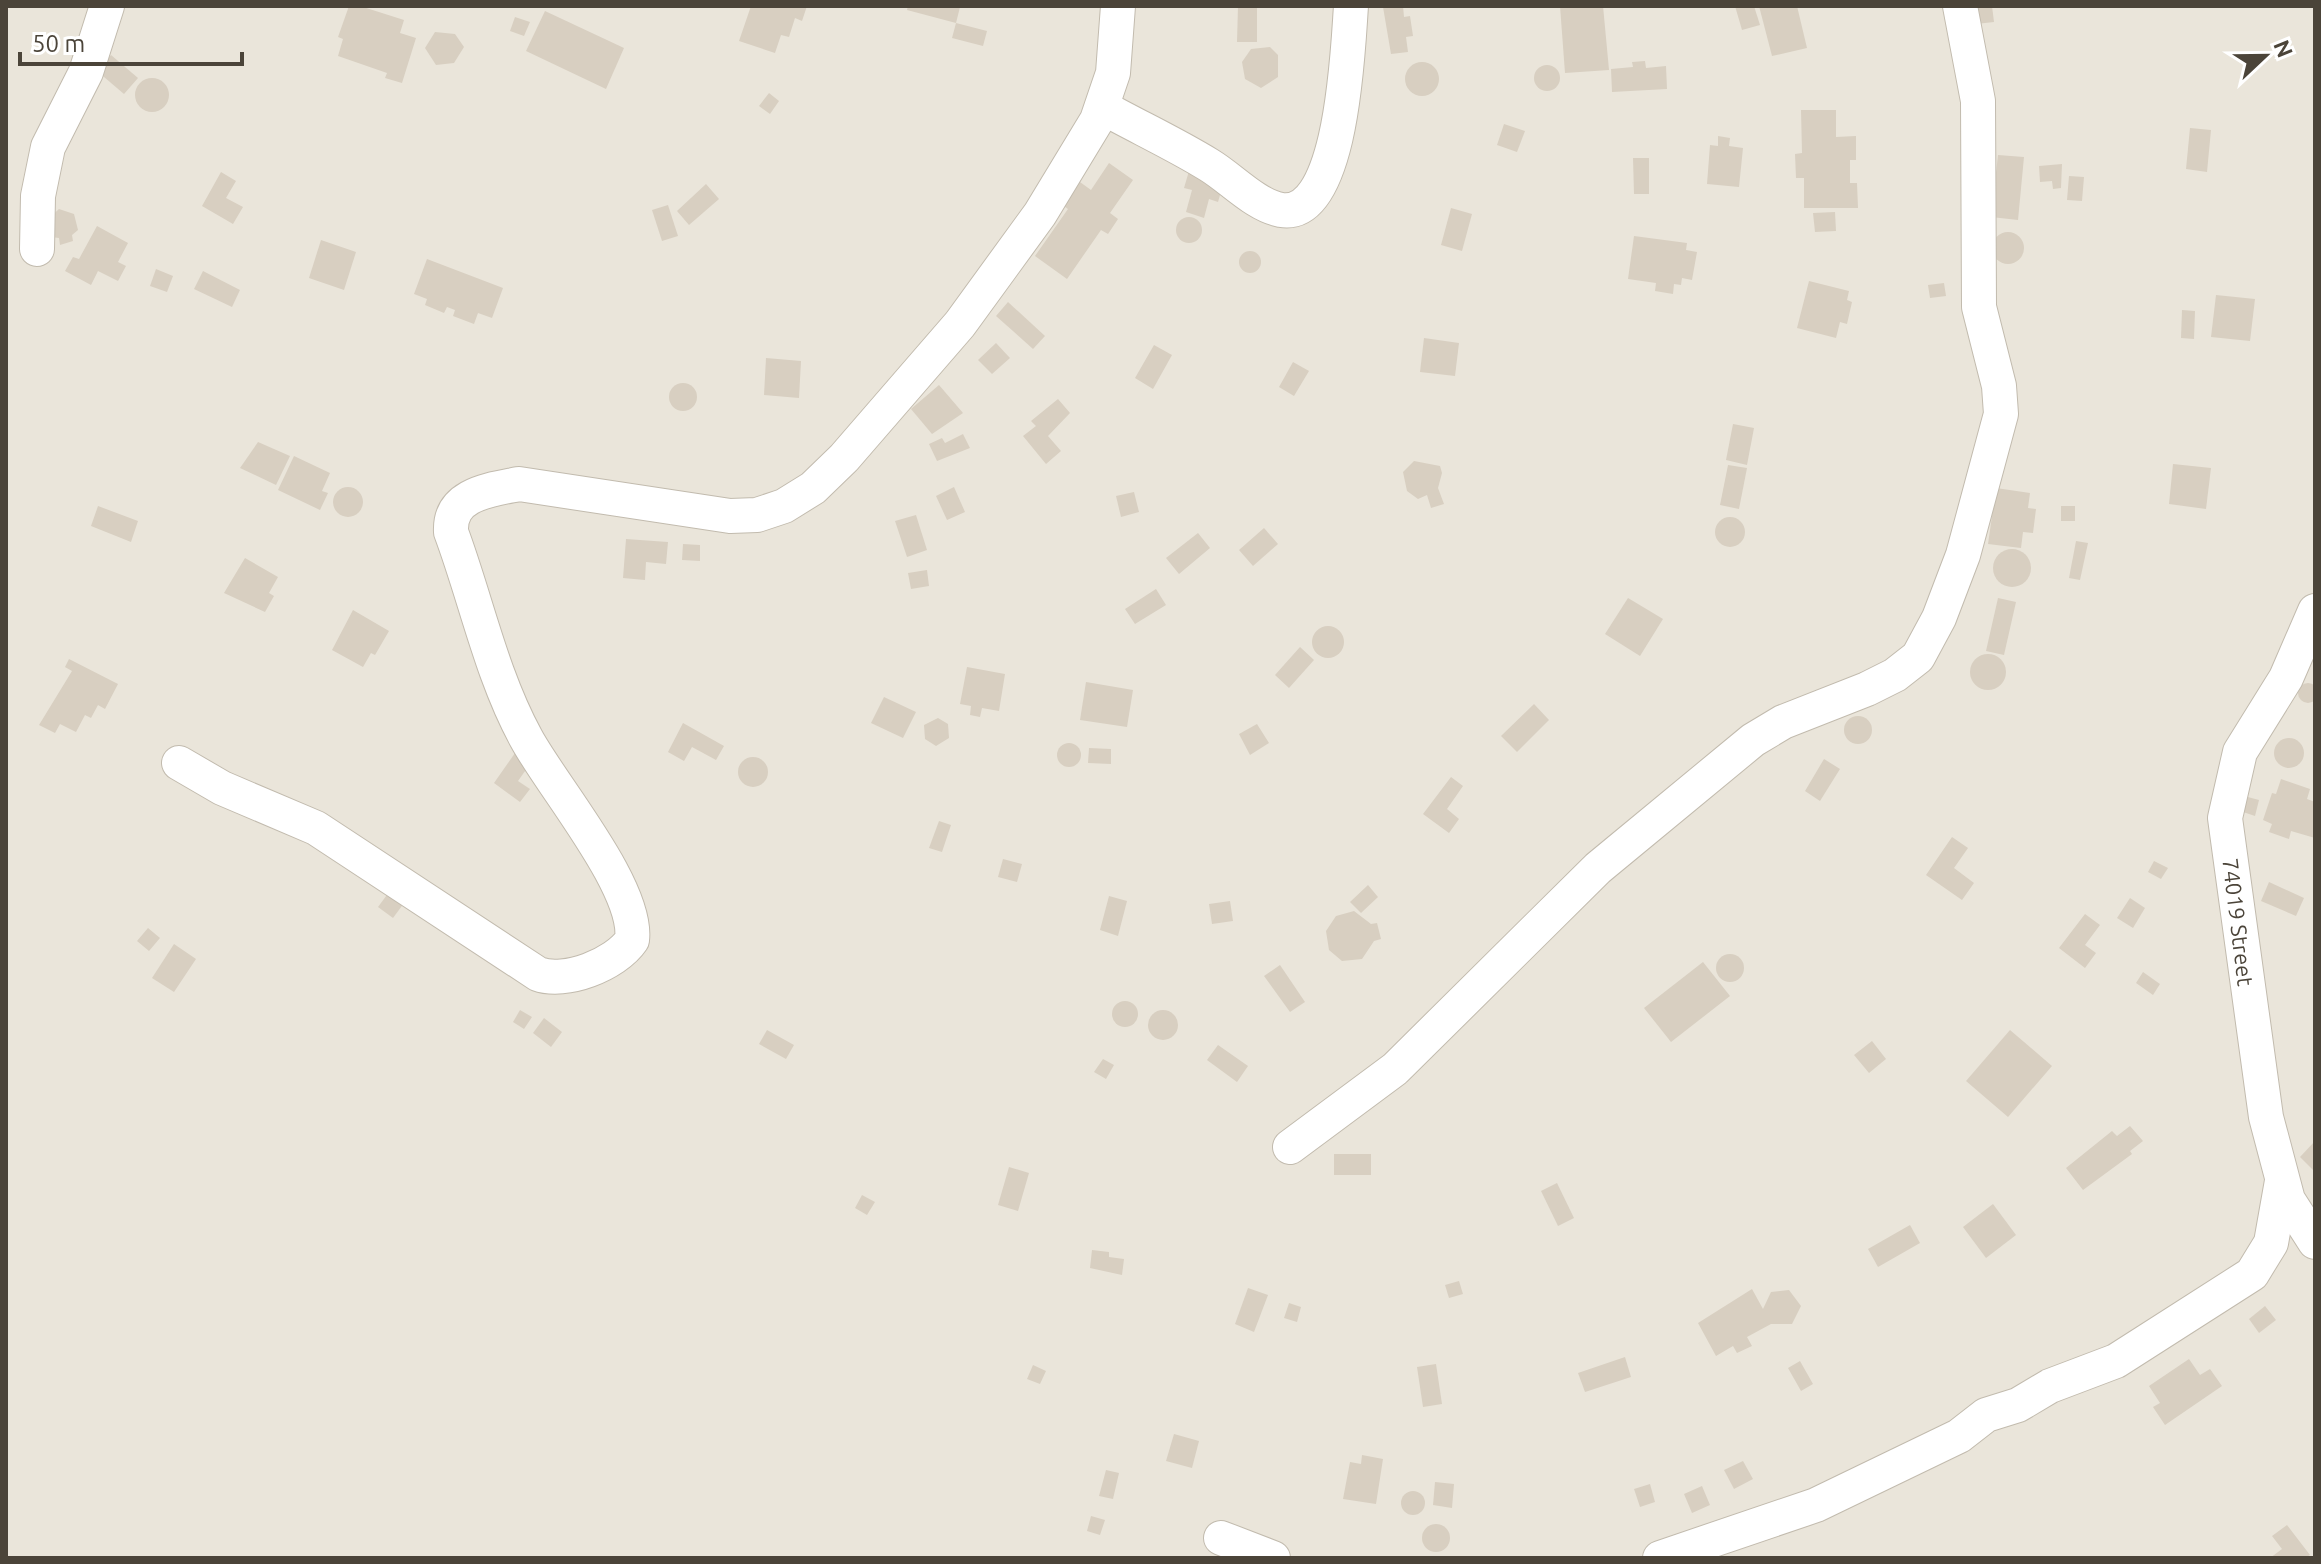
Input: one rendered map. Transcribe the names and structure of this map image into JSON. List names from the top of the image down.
{
  "streets": {
    "street": ["74019 Street"]
  },
  "scale_bar": "50 m",
  "north": "right"
}
